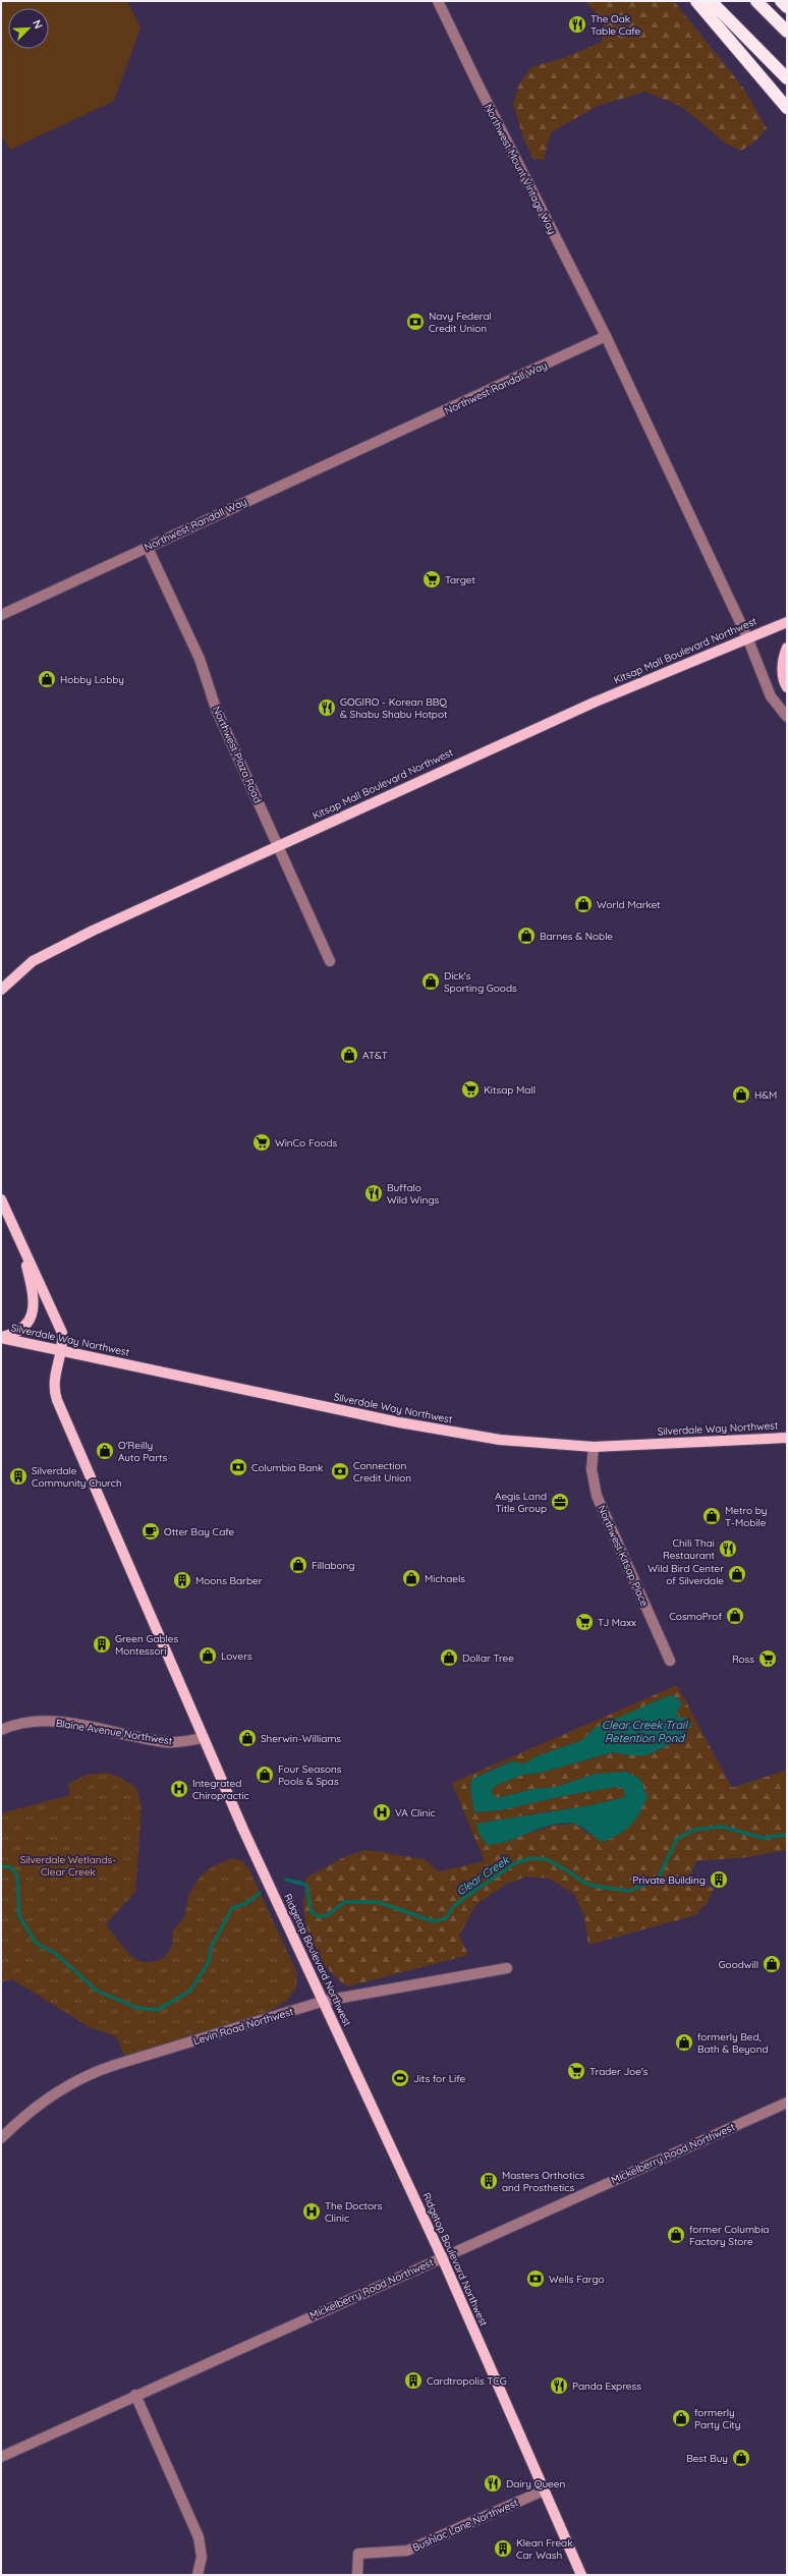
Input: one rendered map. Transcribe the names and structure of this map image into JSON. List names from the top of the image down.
{
  "streets": {
    "main road": ["Kitsap Mall Boulevard Northwest", "Silverdale Way Northwest", "Ridgetop Boulevard Northwest"],
    "street": [
      "Northwest Mount Vintage Way",
      "Northwest Randall Way",
      "Northwest Plaza Road",
      "Northwest Kitsap Place",
      "Blaine Avenue Northwest",
      "Levin Road Northwest",
      "Mickelberry Road Northwest",
      "Bushlac Lane Northwest"
    ]
  },
  "crossings": [
    ["Northwest Mount Vintage Way", "Northwest Randall Way"],
    ["Northwest Randall Way", "Northwest Plaza Road"],
    ["Kitsap Mall Boulevard Northwest", "Northwest Plaza Road"],
    ["Silverdale Way Northwest", "Northwest Kitsap Place"],
    ["Silverdale Way Northwest", "Ridgetop Boulevard Northwest"],
    ["Blaine Avenue Northwest", "Ridgetop Boulevard Northwest"],
    ["Ridgetop Boulevard Northwest", "Levin Road Northwest"],
    ["Ridgetop Boulevard Northwest", "Mickelberry Road Northwest"],
    ["Ridgetop Boulevard Northwest", "Bushlac Lane Northwest"]
  ],
  "water": ["Clear Creek Trail Retention Pond", "Clear Creek"],
  "parks": ["Silverdale Wetlands- Clear Creek"],
  "places": {
    "restaurant": [
      "The Oak Table Cafe",
      "GOGIRO - Korean BBQ & Shabu Shabu Hotpot",
      "Buffalo Wild Wings",
      "Chili Thai Restaurant",
      "Panda Express",
      "Dairy Queen"
    ],
    "bank": [
      "Navy Federal Credit Union",
      "Columbia Bank",
      "Connection Credit Union",
      "Wells Fargo"
    ],
    "supermarket": [
      "Target",
      "Kitsap Mall",
      "WinCo Foods",
      "TJ Maxx",
      "Ross",
      "Trader Joe's"
    ],
    "shop": [
      "Hobby Lobby",
      "World Market",
      "Barnes & Noble",
      "Dick's Sporting Goods",
      "AT&T",
      "H&M",
      "O'Reilly Auto Parts",
      "Metro by T-Mobile",
      "Fillabong",
      "Wild Bird Center of Silverdale",
      "Michaels",
      "CosmoProf",
      "Lovers",
      "Dollar Tree",
      "Sherwin-Williams",
      "Four Seasons Pools & Spas",
      "Goodwill",
      "formerly Bed, Bath & Beyond",
      "former Columbia Factory Store",
      "formerly Party City",
      "Best Buy"
    ],
    "building": [
      "Silverdale Community Church",
      "Moons Barber",
      "Green Gables Montessori",
      "Private Building",
      "Masters Orthotics and Prosthetics",
      "Cardtropolis TCG",
      "Klean Freak Car Wash"
    ],
    "office": ["Aegis Land Title Group"],
    "cafe": ["Otter Bay Cafe"],
    "hospital": ["Integrated Chiropractic", "VA Clinic", "The Doctors Clinic"],
    "sports": ["Jits for Life"]
  },
  "north": "top right"
}
